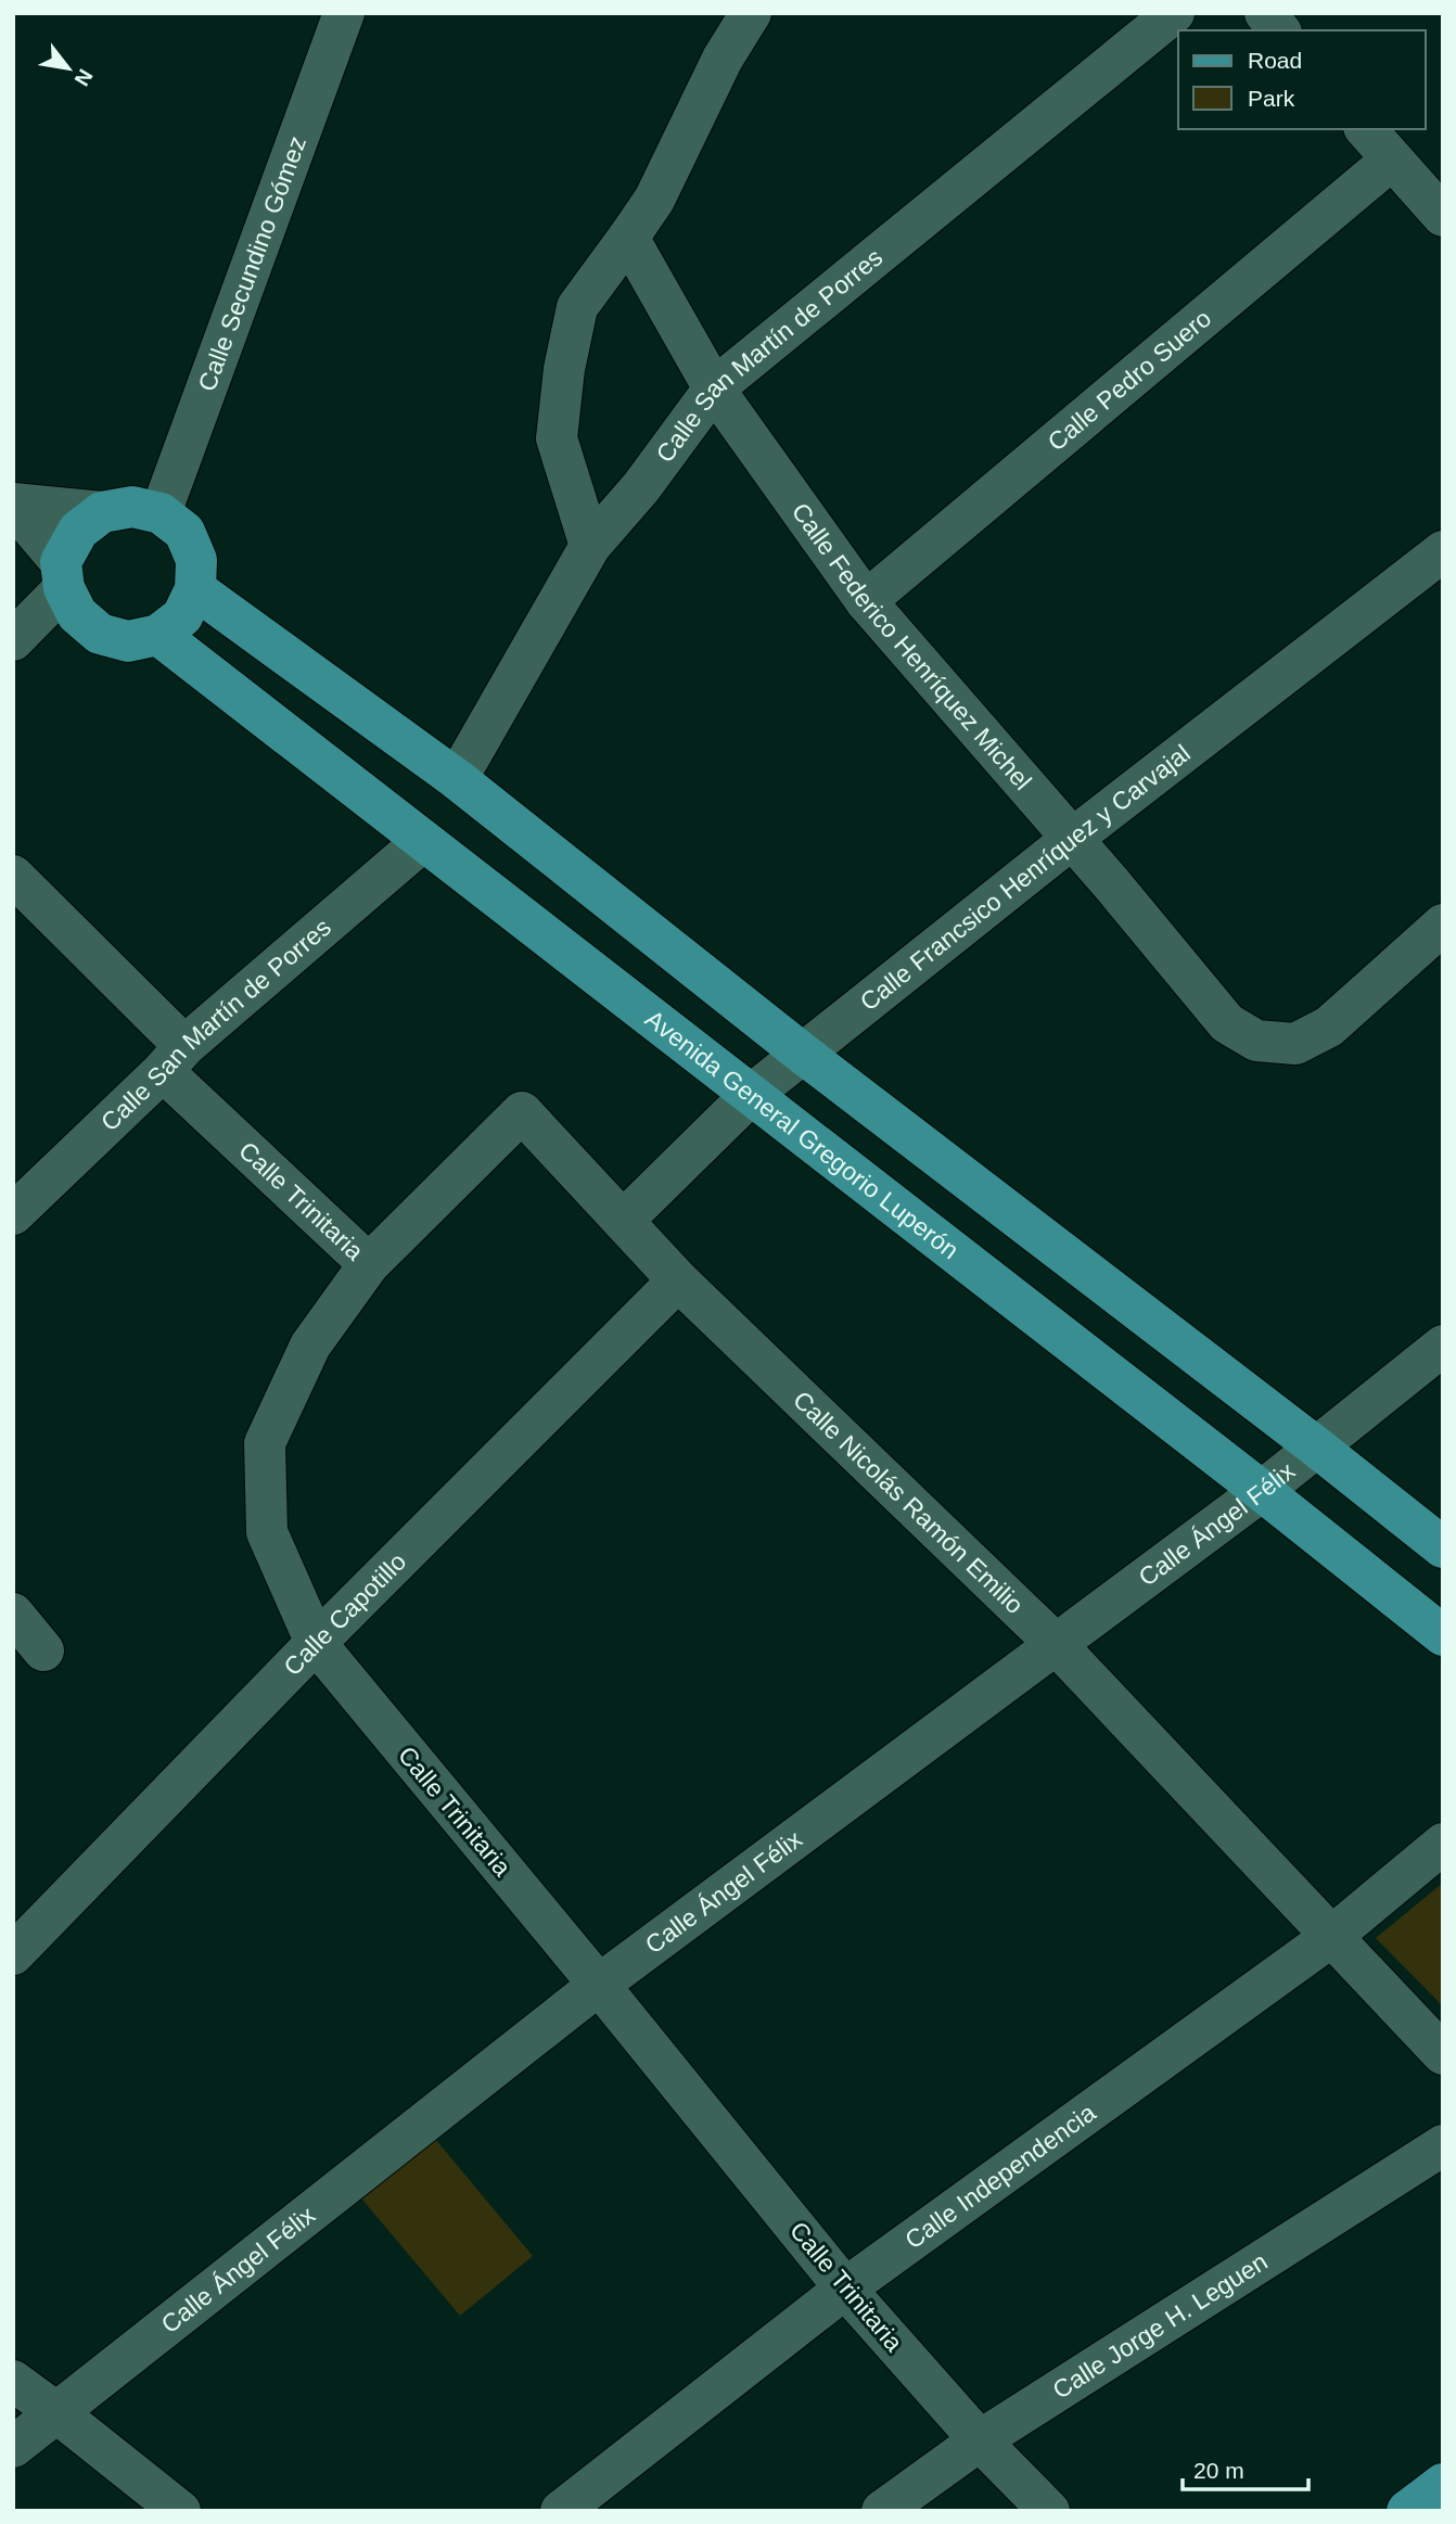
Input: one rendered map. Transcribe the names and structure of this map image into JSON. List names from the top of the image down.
{
  "streets": {
    "main road": ["Avenida General Gregorio Luperón"],
    "street": [
      "Calle Secundino Gómez",
      "Calle San Martín de Porres",
      "Calle Pedro Suero",
      "Calle Federico Henríquez Michel",
      "Calle Francsico Henríquez y Carvajal",
      "Calle Trinitaria",
      "Calle Nicolás Ramón Emilio",
      "Calle Ángel Félix",
      "Calle Capotillo",
      "Calle Independencia",
      "Calle Jorge H. Leguen"
    ]
  },
  "crossings": [
    ["Calle Secundino Gómez", "Avenida General Gregorio Luperón"],
    ["Calle San Martín de Porres", "Calle Federico Henríquez Michel"],
    ["Calle San Martín de Porres", "Avenida General Gregorio Luperón"],
    ["Calle San Martín de Porres", "Calle Trinitaria"],
    ["Calle Pedro Suero", "Calle Federico Henríquez Michel"],
    ["Calle Federico Henríquez Michel", "Calle Francsico Henríquez y Carvajal"],
    ["Calle Francsico Henríquez y Carvajal", "Avenida General Gregorio Luperón"],
    ["Calle Francsico Henríquez y Carvajal", "Calle Nicolás Ramón Emilio"],
    ["Avenida General Gregorio Luperón", "Calle Ángel Félix"],
    ["Calle Trinitaria", "Calle Nicolás Ramón Emilio"],
    ["Calle Trinitaria", "Calle Ángel Félix"],
    ["Calle Trinitaria", "Calle Capotillo"],
    ["Calle Trinitaria", "Calle Independencia"],
    ["Calle Trinitaria", "Calle Jorge H. Leguen"],
    ["Calle Nicolás Ramón Emilio", "Calle Ángel Félix"],
    ["Calle Nicolás Ramón Emilio", "Calle Capotillo"],
    ["Calle Nicolás Ramón Emilio", "Calle Independencia"]
  ],
  "legend": ["Road", "Park"],
  "scale_bar": "20 m",
  "north": "bottom right"
}
